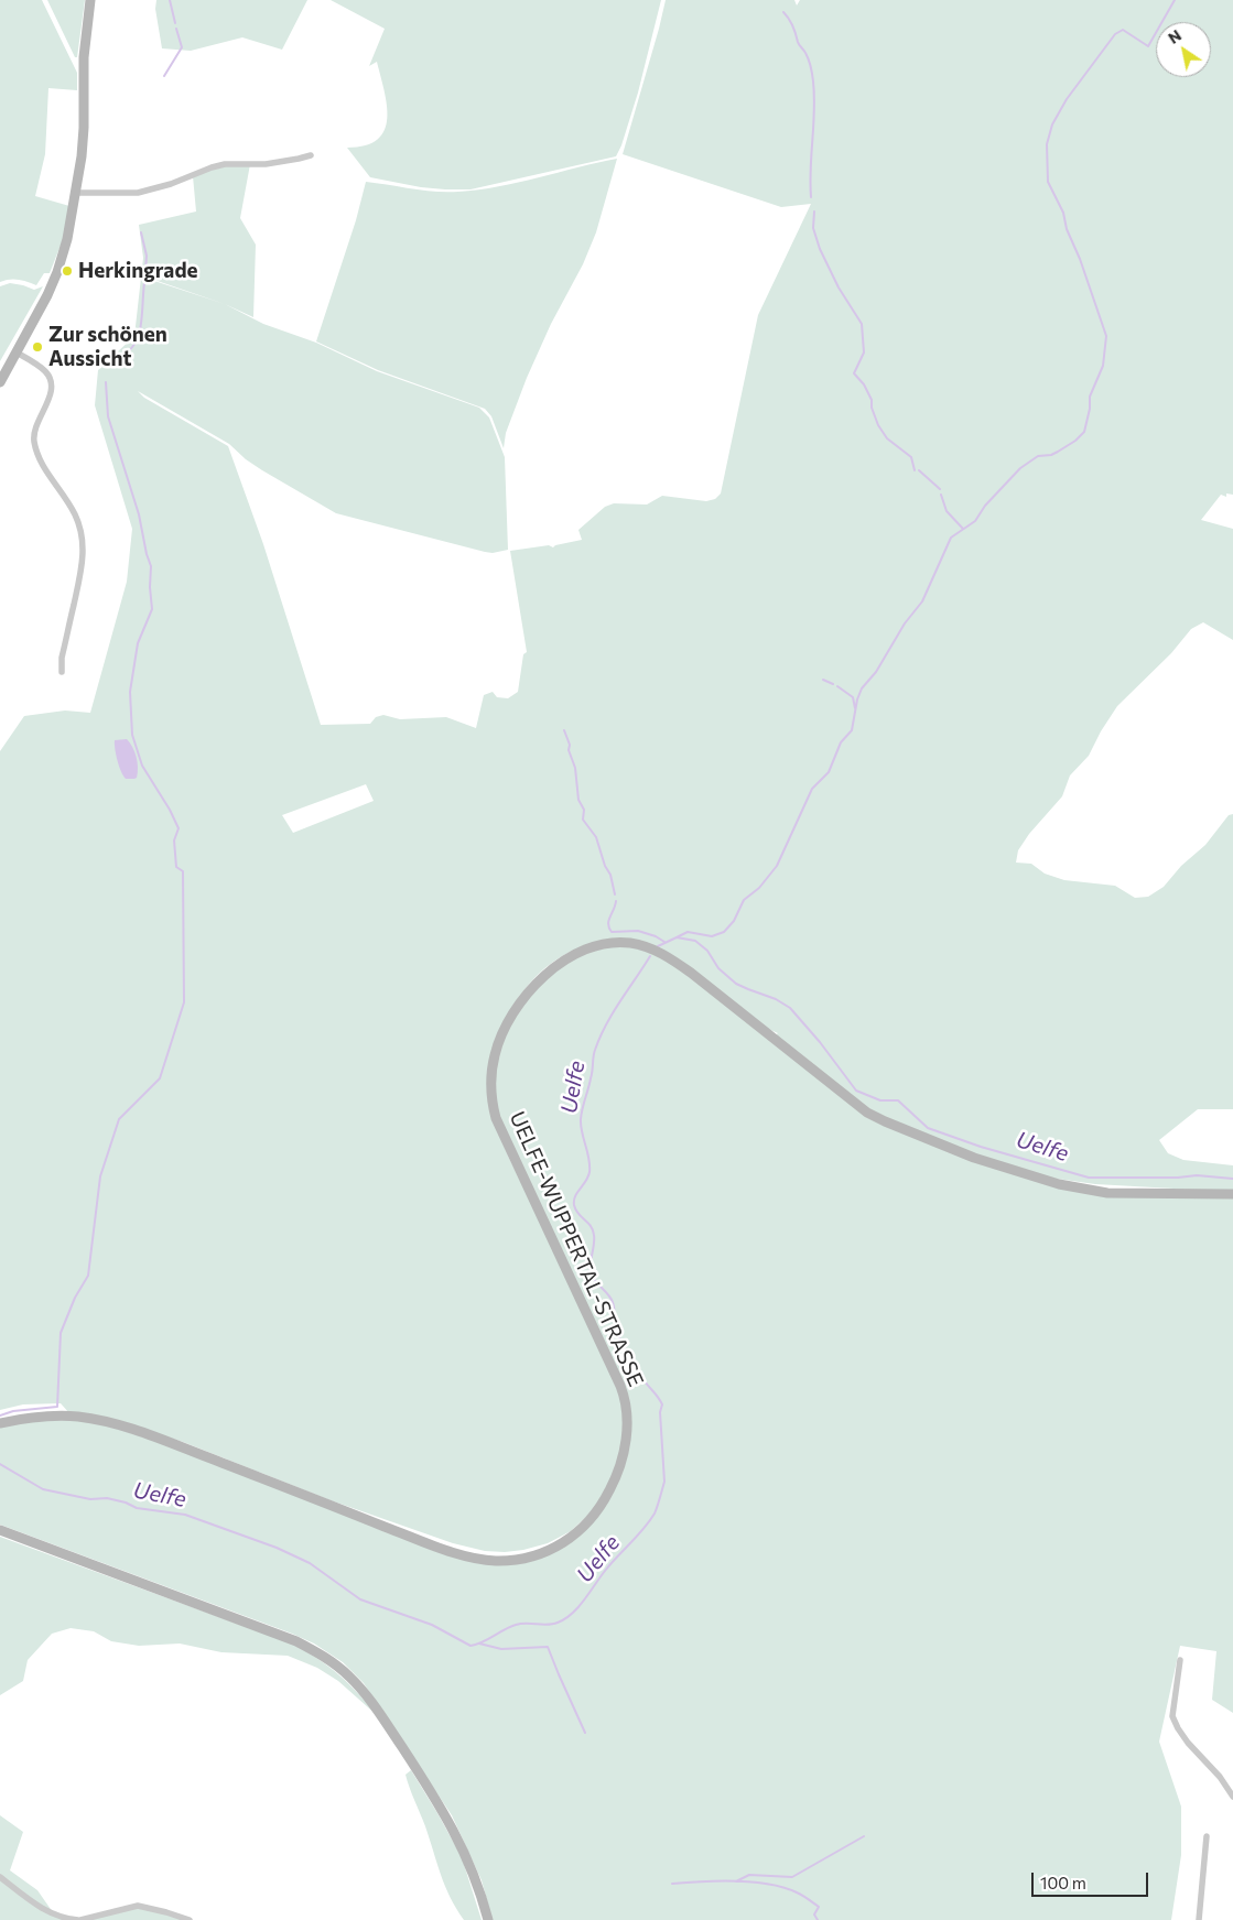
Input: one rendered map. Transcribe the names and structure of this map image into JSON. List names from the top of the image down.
{
  "streets": {
    "main road": ["UELFE-WUPPERTAL-STRASSE"]
  },
  "water": ["Uelfe"],
  "places": ["Herkingrade", "Zur schönen Aussicht"],
  "scale_bar": "100 m",
  "north": "top left"
}
